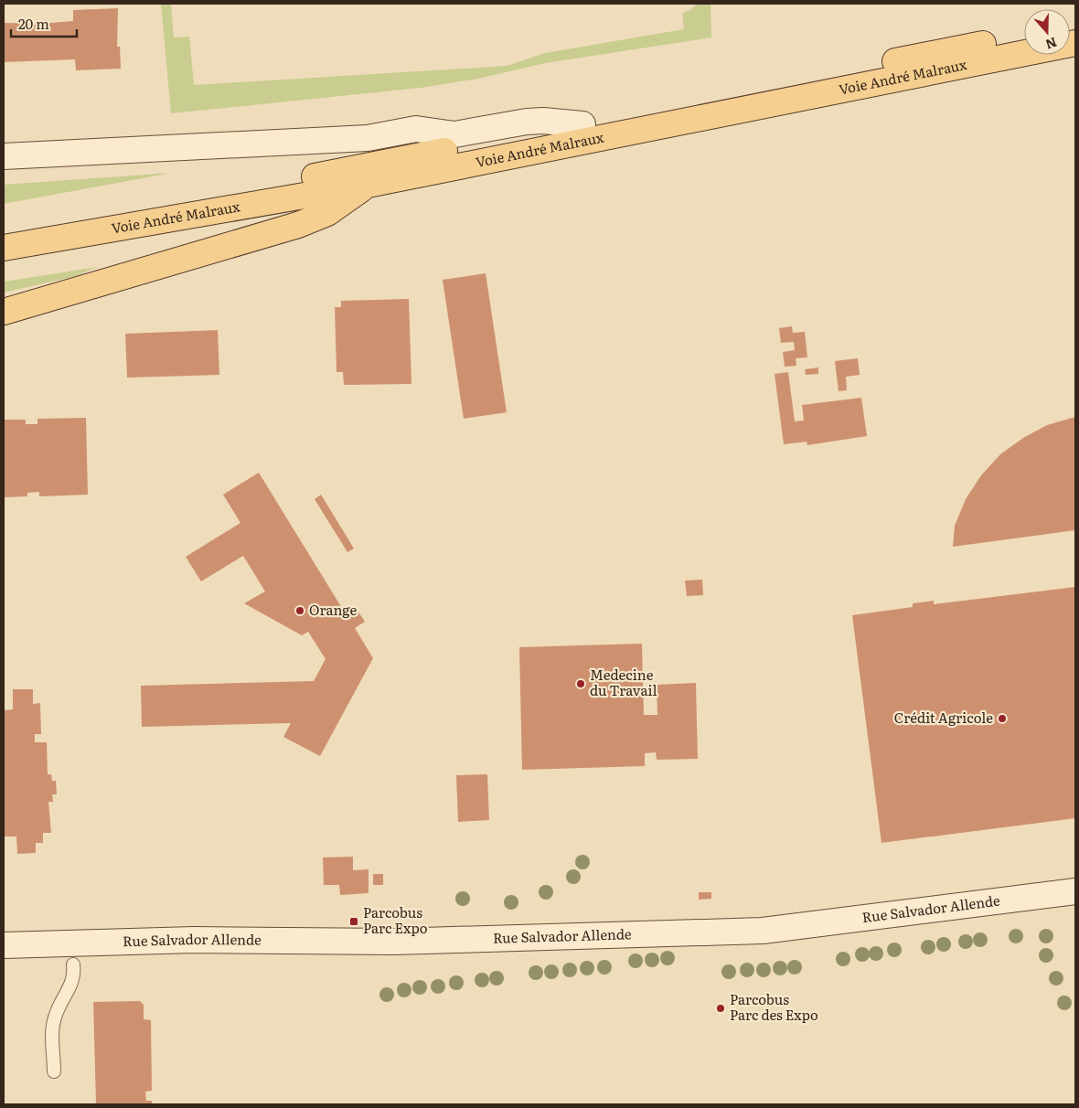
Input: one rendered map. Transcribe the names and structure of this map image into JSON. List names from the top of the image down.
{
  "streets": {
    "main road": ["Voie André Malraux"],
    "street": ["Rue Salvador Allende"]
  },
  "places": {
    "other": [
      "Orange",
      "Medecine du Travail",
      "Crédit Agricole",
      "Parcobus Parc des Expo"
    ],
    "transit": ["Parcobus Parc Expo"]
  },
  "scale_bar": "20 m",
  "north": "bottom"
}
